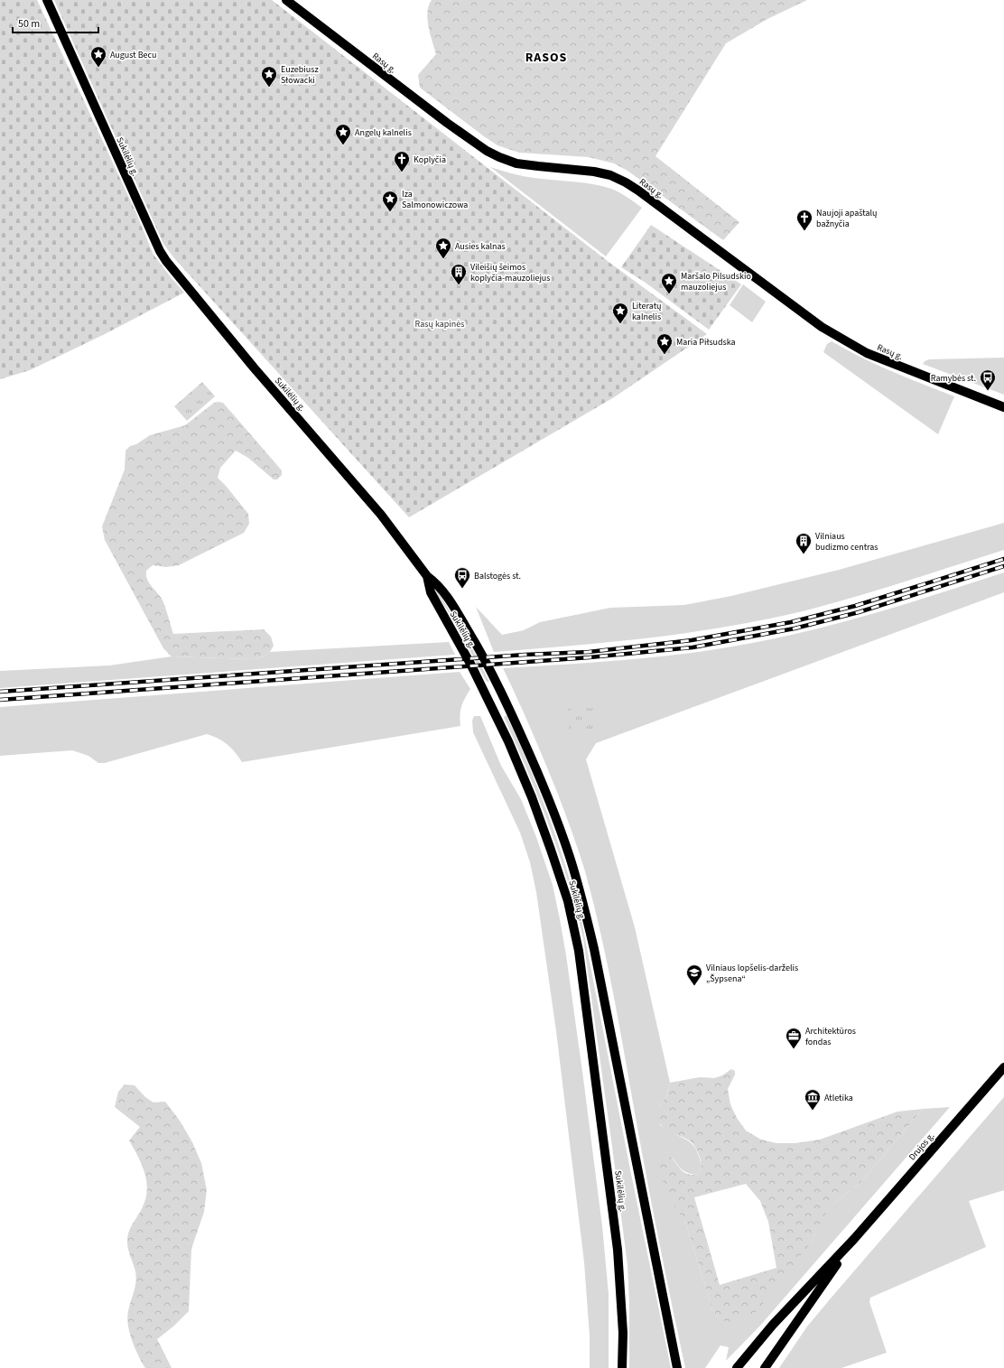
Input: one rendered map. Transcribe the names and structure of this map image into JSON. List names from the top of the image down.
{
  "streets": {
    "main road": ["Rasų g.", "Sukilėlių g.", "Drujos g."]
  },
  "districts": ["RASOS"],
  "parks": ["Rasų kapinės"],
  "places": {
    "place": [
      "August Becu",
      "Euzebiusz Słowacki",
      "Angelų kalnelis",
      "Iza Salmonowiczowa",
      "Ausies kalnas",
      "Maršalo Pilsudskio mauzoliejus",
      "Literatų kalnelis",
      "Maria Piłsudska"
    ],
    "church": ["Koplyčia", "Naujoji apaštalų bažnyčia"],
    "building": ["Vileišių šeimos koplyčia-mauzoliejus", "Vilniaus budizmo centras"],
    "bus stop": ["Ramybės st.", "Balstogės st."],
    "school or university": ["Vilniaus lopšelis-darželis „Šypsena“"],
    "office": ["Architektūros fondas"],
    "museum": ["Atletika"]
  },
  "scale_bar": "50 m"
}
